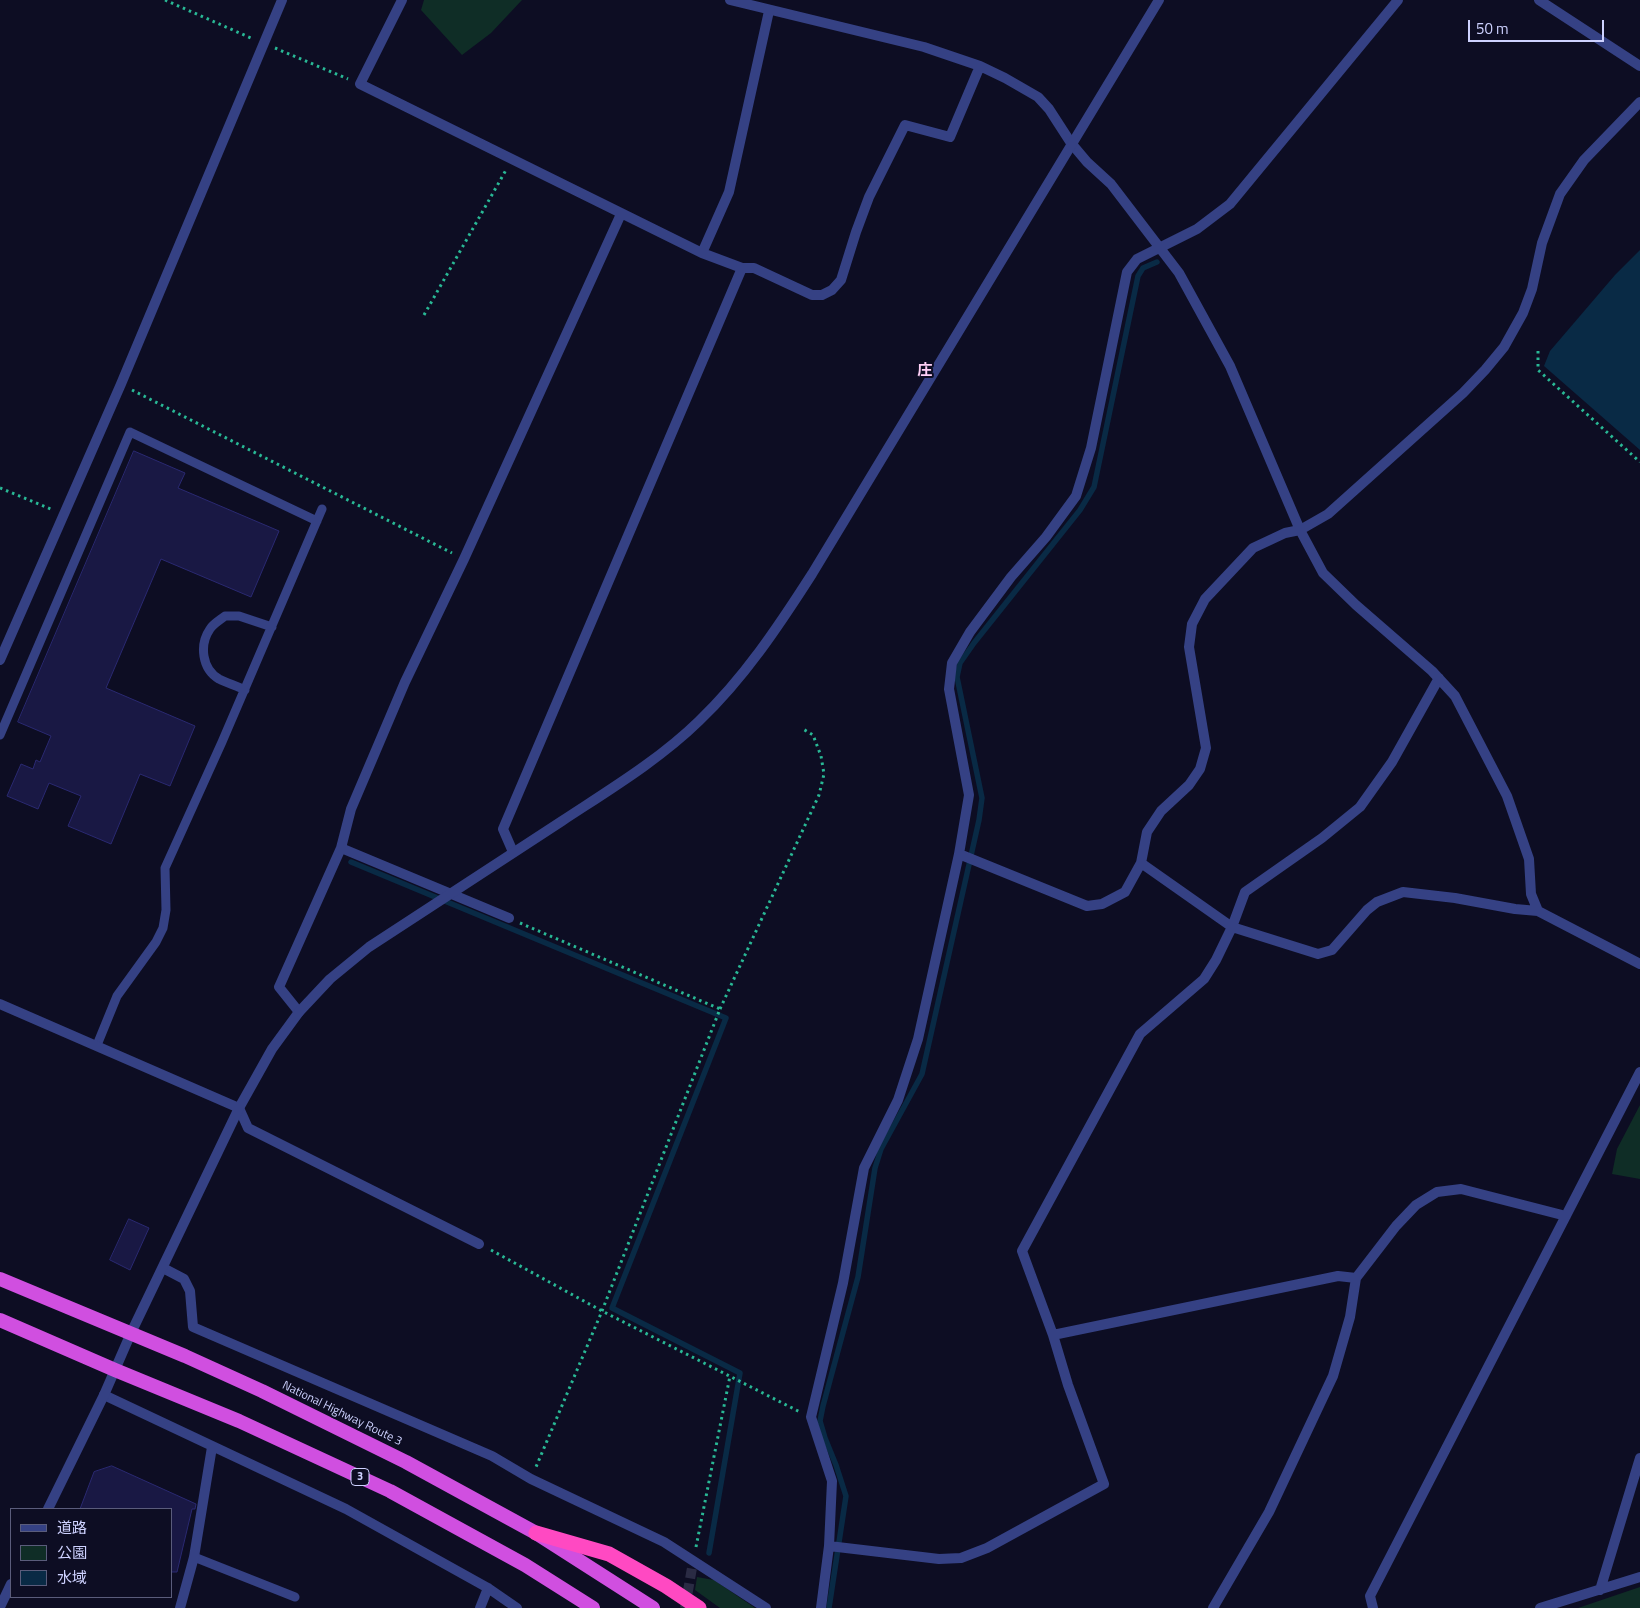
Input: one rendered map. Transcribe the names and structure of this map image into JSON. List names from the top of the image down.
{
  "streets": {
    "highway": ["National Highway Route 3", "3"]
  },
  "districts": ["庄"],
  "legend": ["道路", "公園", "水域"],
  "scale_bar": "50 m"
}
